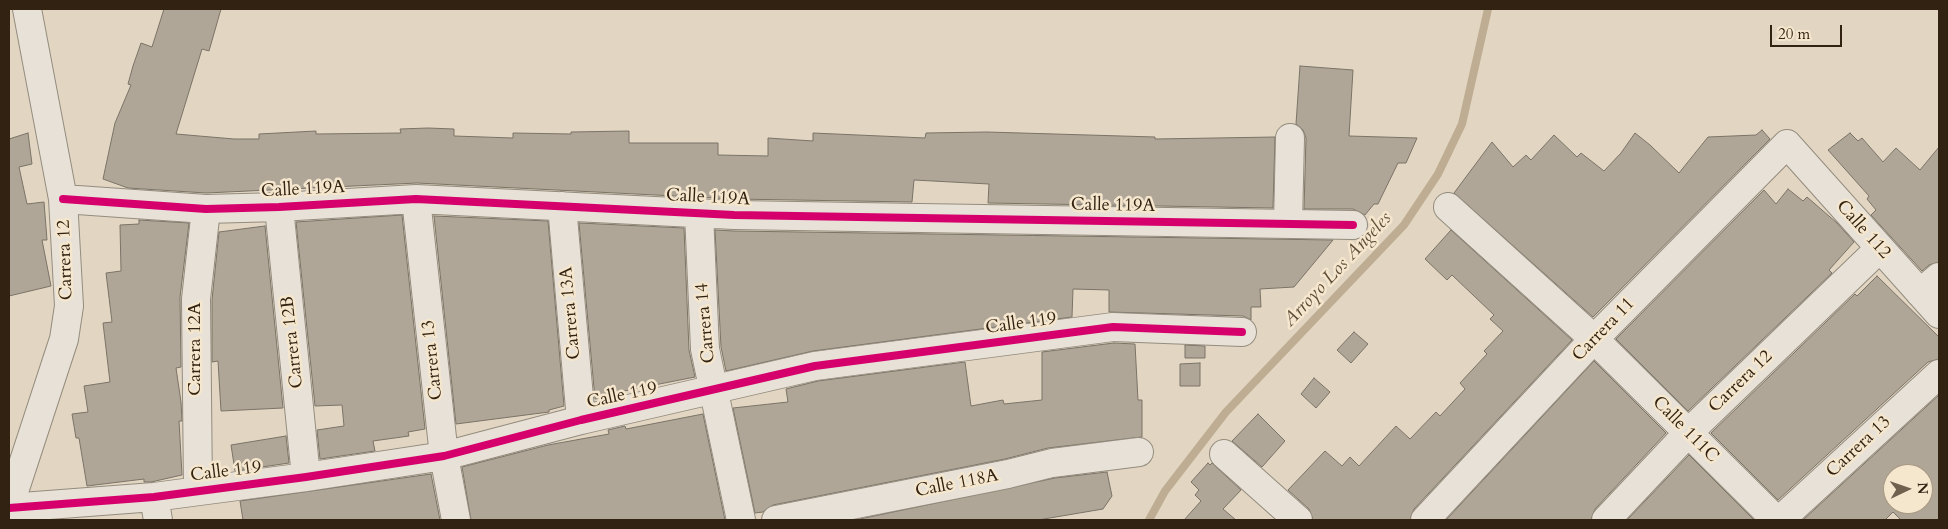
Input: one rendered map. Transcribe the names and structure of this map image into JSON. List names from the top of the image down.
{
  "streets": {
    "street": [
      "Calle 119A",
      "Calle 112",
      "Carrera 12",
      "Carrera 13A",
      "Carrera 14",
      "Calle 119",
      "Carrera 11",
      "Carrera 12B",
      "Carrera 12A",
      "Carrera 13",
      "Calle 111C",
      "Calle 118A"
    ]
  },
  "crossings": [
    ["Calle 119A", "Carrera 12"],
    ["Calle 119A", "Carrera 13A"],
    ["Calle 119A", "Carrera 14"],
    ["Calle 119A", "Carrera 12B"],
    ["Calle 119A", "Carrera 12A"],
    ["Calle 119A", "Carrera 13"],
    ["Calle 112", "Carrera 12"],
    ["Calle 112", "Carrera 11"],
    ["Carrera 12", "Calle 119"],
    ["Carrera 12", "Calle 111C"],
    ["Carrera 13A", "Calle 119"],
    ["Carrera 14", "Calle 119"],
    ["Calle 119", "Carrera 12B"],
    ["Calle 119", "Carrera 12A"],
    ["Calle 119", "Carrera 13"],
    ["Carrera 11", "Calle 111C"],
    ["Carrera 13", "Calle 111C"]
  ],
  "water": ["Arroyo Los Angeles"],
  "scale_bar": "20 m",
  "north": "right"
}
